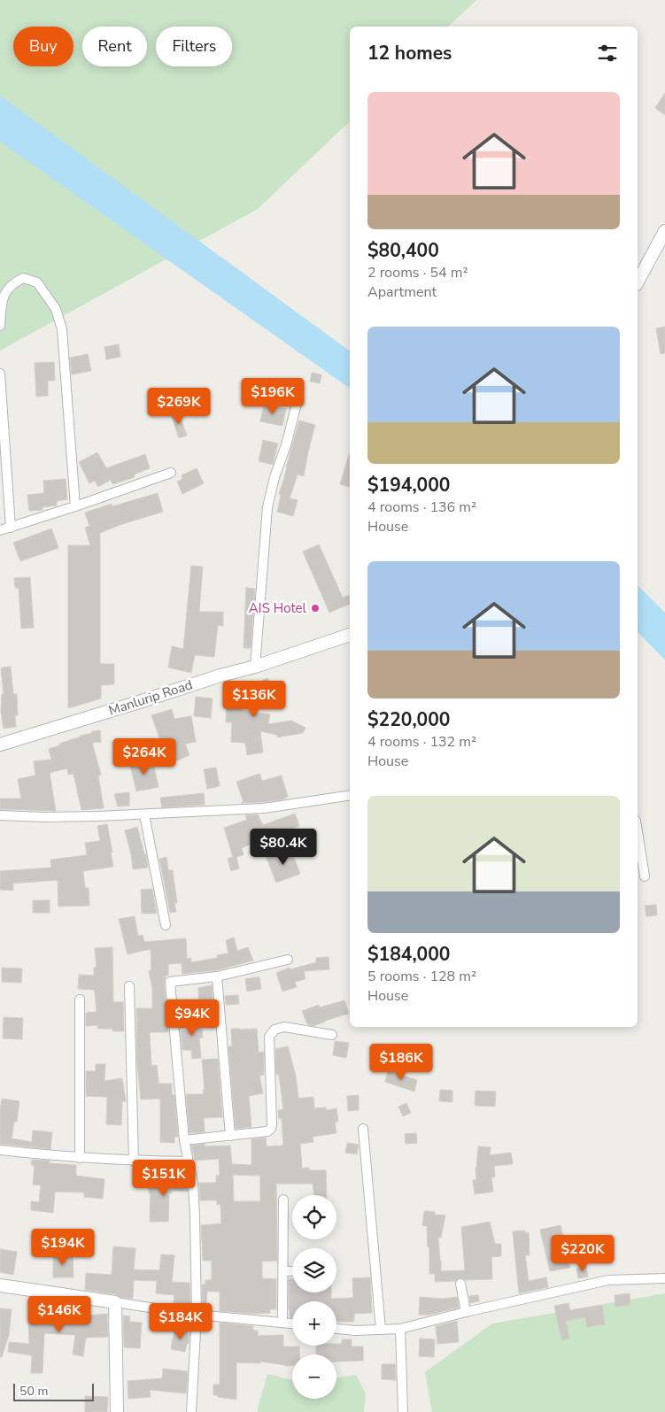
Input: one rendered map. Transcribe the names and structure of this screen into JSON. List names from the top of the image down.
{
  "streets": {
    "main road": ["Manlurip Road"]
  },
  "places": ["AIS Hotel"],
  "scale_bar": "50 m",
  "page": {
    "chip": ["Buy", "Rent", "Filters"],
    "heading": "12 homes",
    "list": [
      {
        "name": "$80,400",
        "note": "2 rooms · 54 m² · Apartment"
      },
      {
        "name": "$194,000",
        "note": "4 rooms · 136 m² · House"
      },
      {
        "name": "$220,000",
        "note": "4 rooms · 132 m² · House"
      },
      {
        "name": "$184,000",
        "note": "5 rooms · 128 m² · House"
      }
    ],
    "price": [
      "$196K",
      "$269K",
      "$136K",
      "$264K",
      "$80.4K",
      "$94K",
      "$186K",
      "$151K",
      "$194K",
      "$220K",
      "$146K",
      "$184K"
    ],
    "map_buttons": ["+", "−"],
    "scale": "50 m"
  }
}
